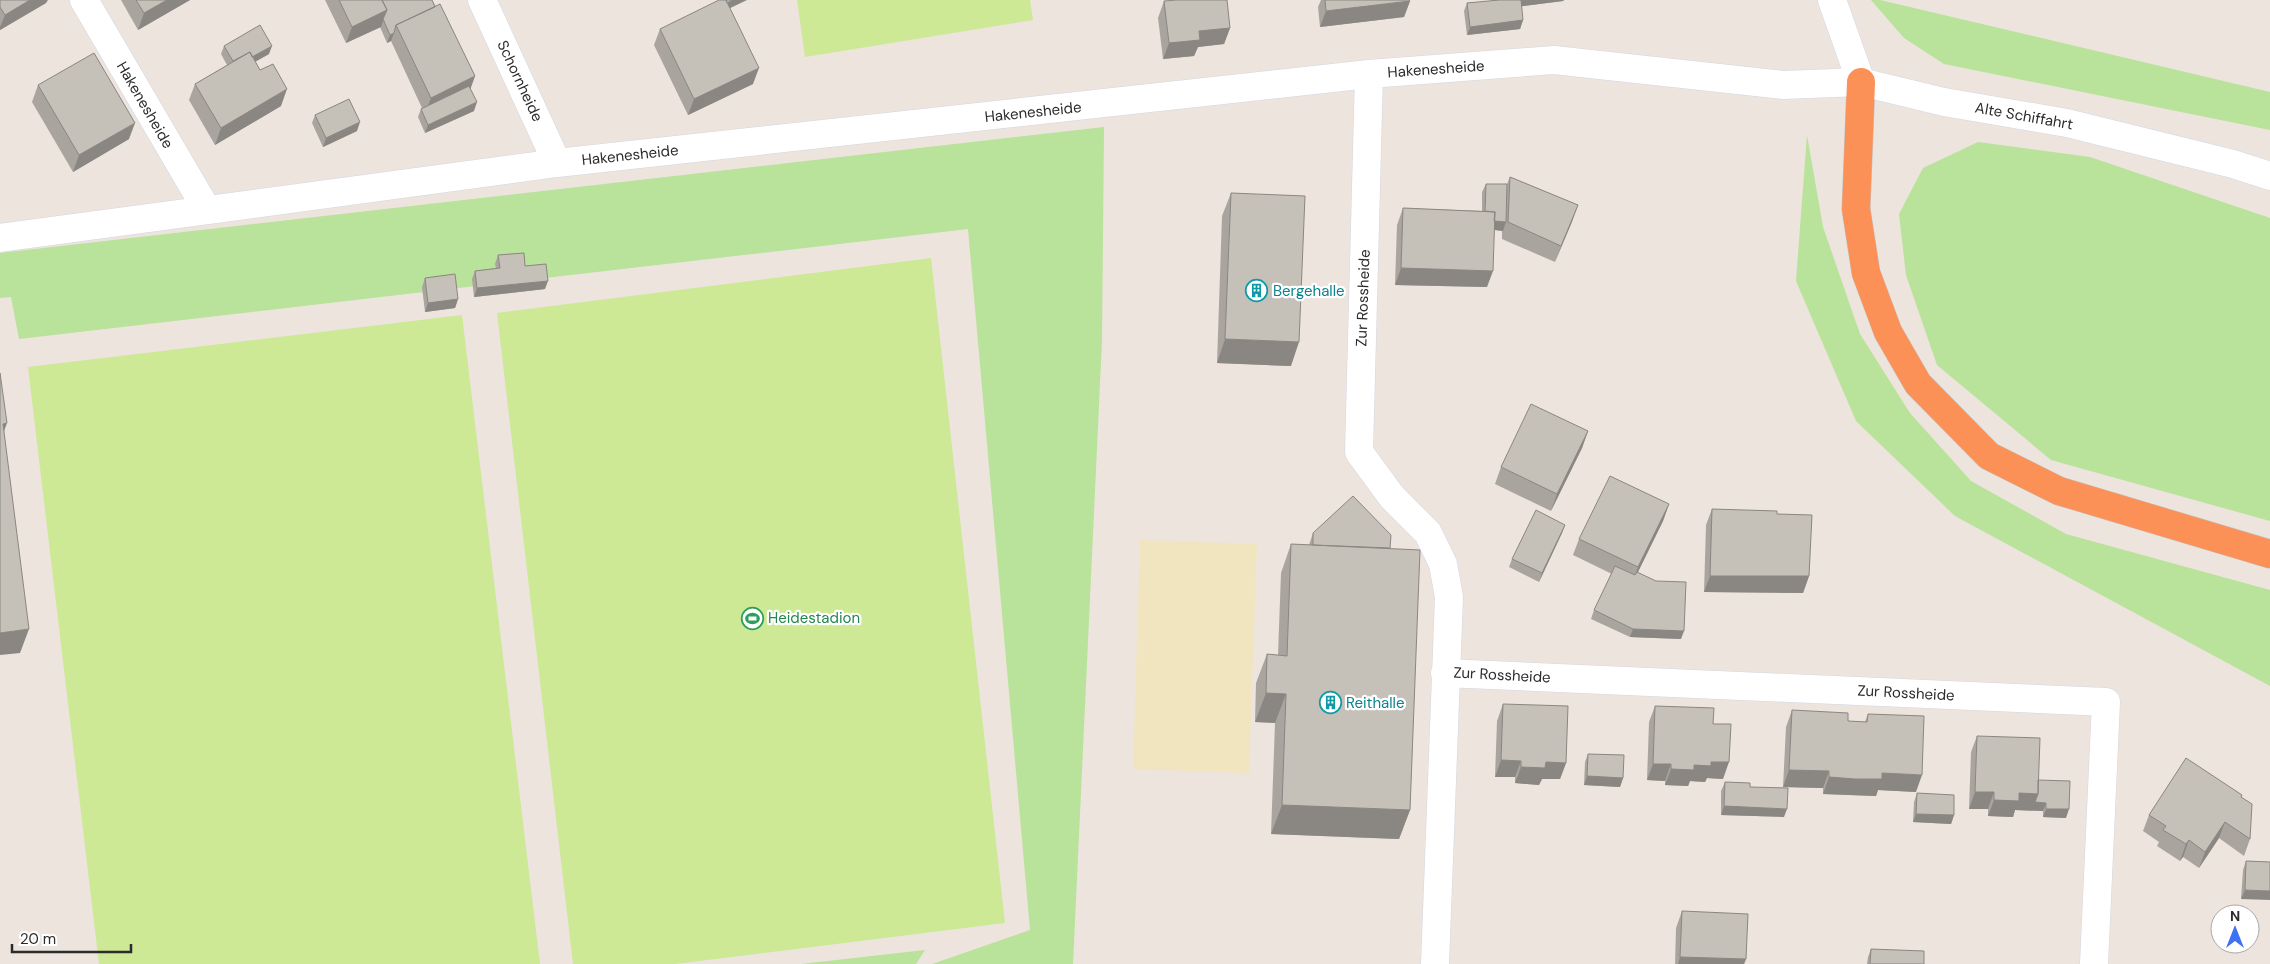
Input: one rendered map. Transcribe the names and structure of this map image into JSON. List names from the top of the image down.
{
  "streets": {
    "street": [
      "Hakenesheide",
      "Schornheide",
      "Alte Schiffahrt",
      "Zur Rossheide"
    ]
  },
  "crossings": [
    ["Hakenesheide", "Schornheide"],
    ["Hakenesheide", "Alte Schiffahrt"],
    ["Hakenesheide", "Zur Rossheide"]
  ],
  "places": {
    "building": ["Bergehalle", "Reithalle"],
    "sports": ["Heidestadion"]
  },
  "scale_bar": "20 m",
  "north": "top"
}
